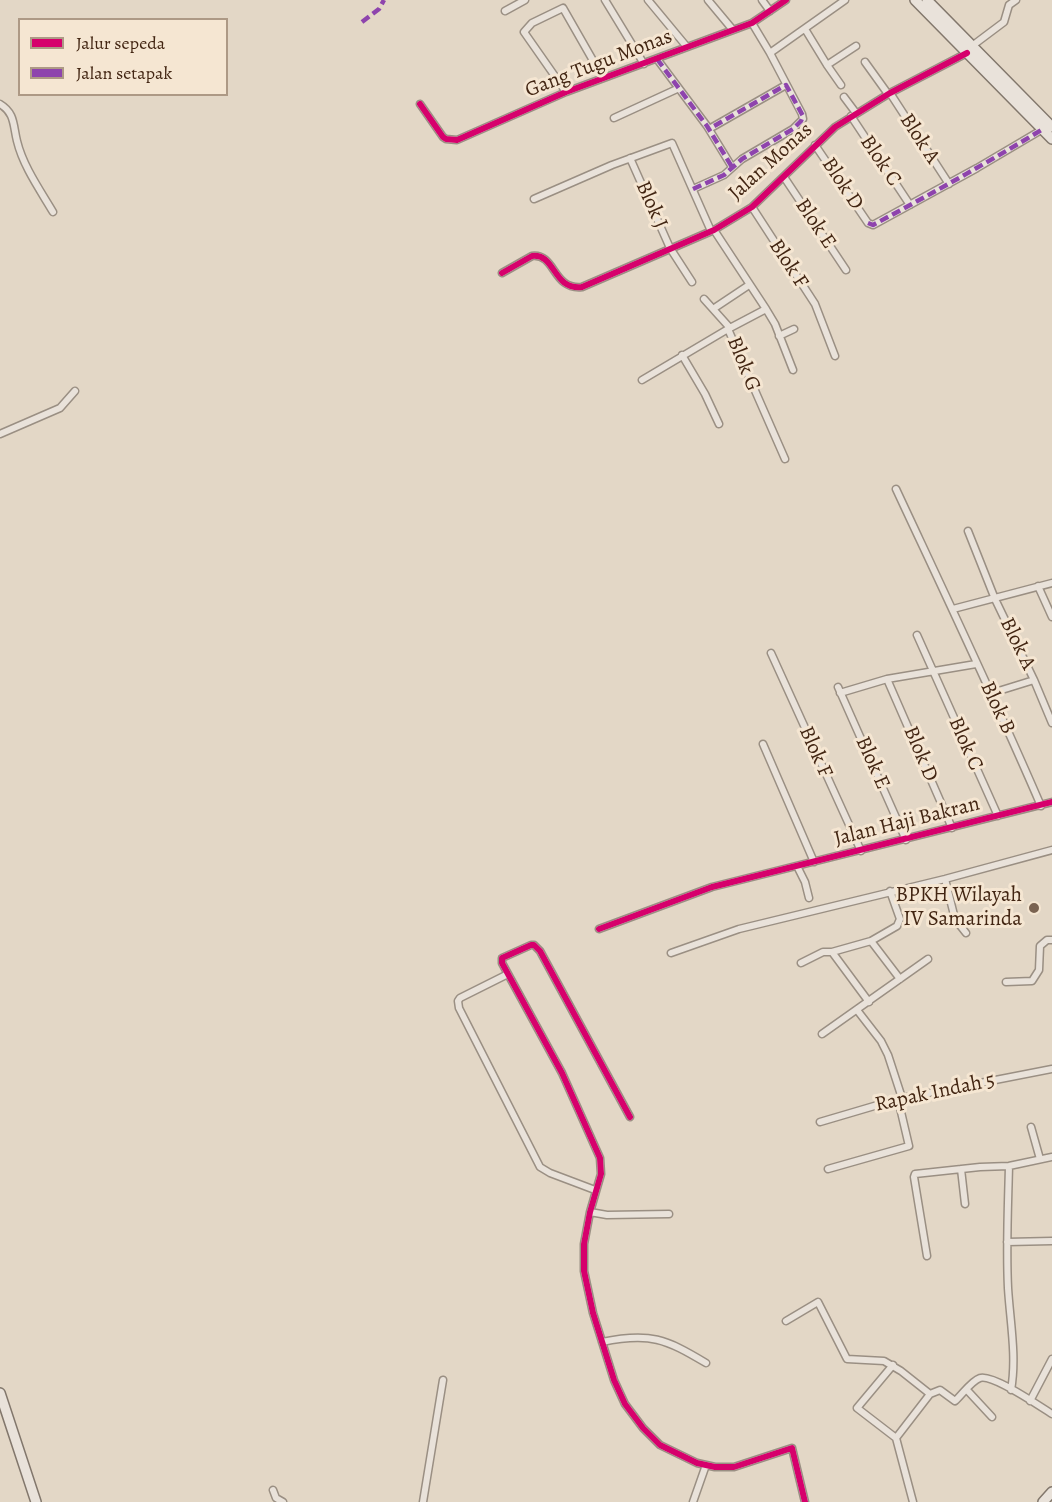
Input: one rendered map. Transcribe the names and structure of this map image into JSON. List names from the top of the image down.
{
  "streets": {
    "street": [
      "Gang Tugu Monas",
      "Blok A",
      "Blok C",
      "Jalan Monas",
      "Blok D",
      "Blok J",
      "Blok E",
      "Blok F",
      "Blok G",
      "Blok B",
      "Jalan Haji Bakran",
      "Rapak Indah 5"
    ]
  },
  "crossings": [
    ["Blok A", "Jalan Monas"],
    ["Blok C", "Jalan Monas"],
    ["Blok C", "Blok D"],
    ["Blok C", "Jalan Haji Bakran"],
    ["Jalan Monas", "Blok D"],
    ["Jalan Monas", "Blok J"],
    ["Jalan Monas", "Blok E"],
    ["Jalan Monas", "Blok F"],
    ["Blok D", "Blok E"],
    ["Blok D", "Jalan Haji Bakran"],
    ["Blok E", "Jalan Haji Bakran"],
    ["Blok F", "Jalan Haji Bakran"],
    ["Blok B", "Jalan Haji Bakran"]
  ],
  "places": ["BPKH Wilayah IV Samarinda"],
  "legend": ["Jalur sepeda", "Jalan setapak"]
}
